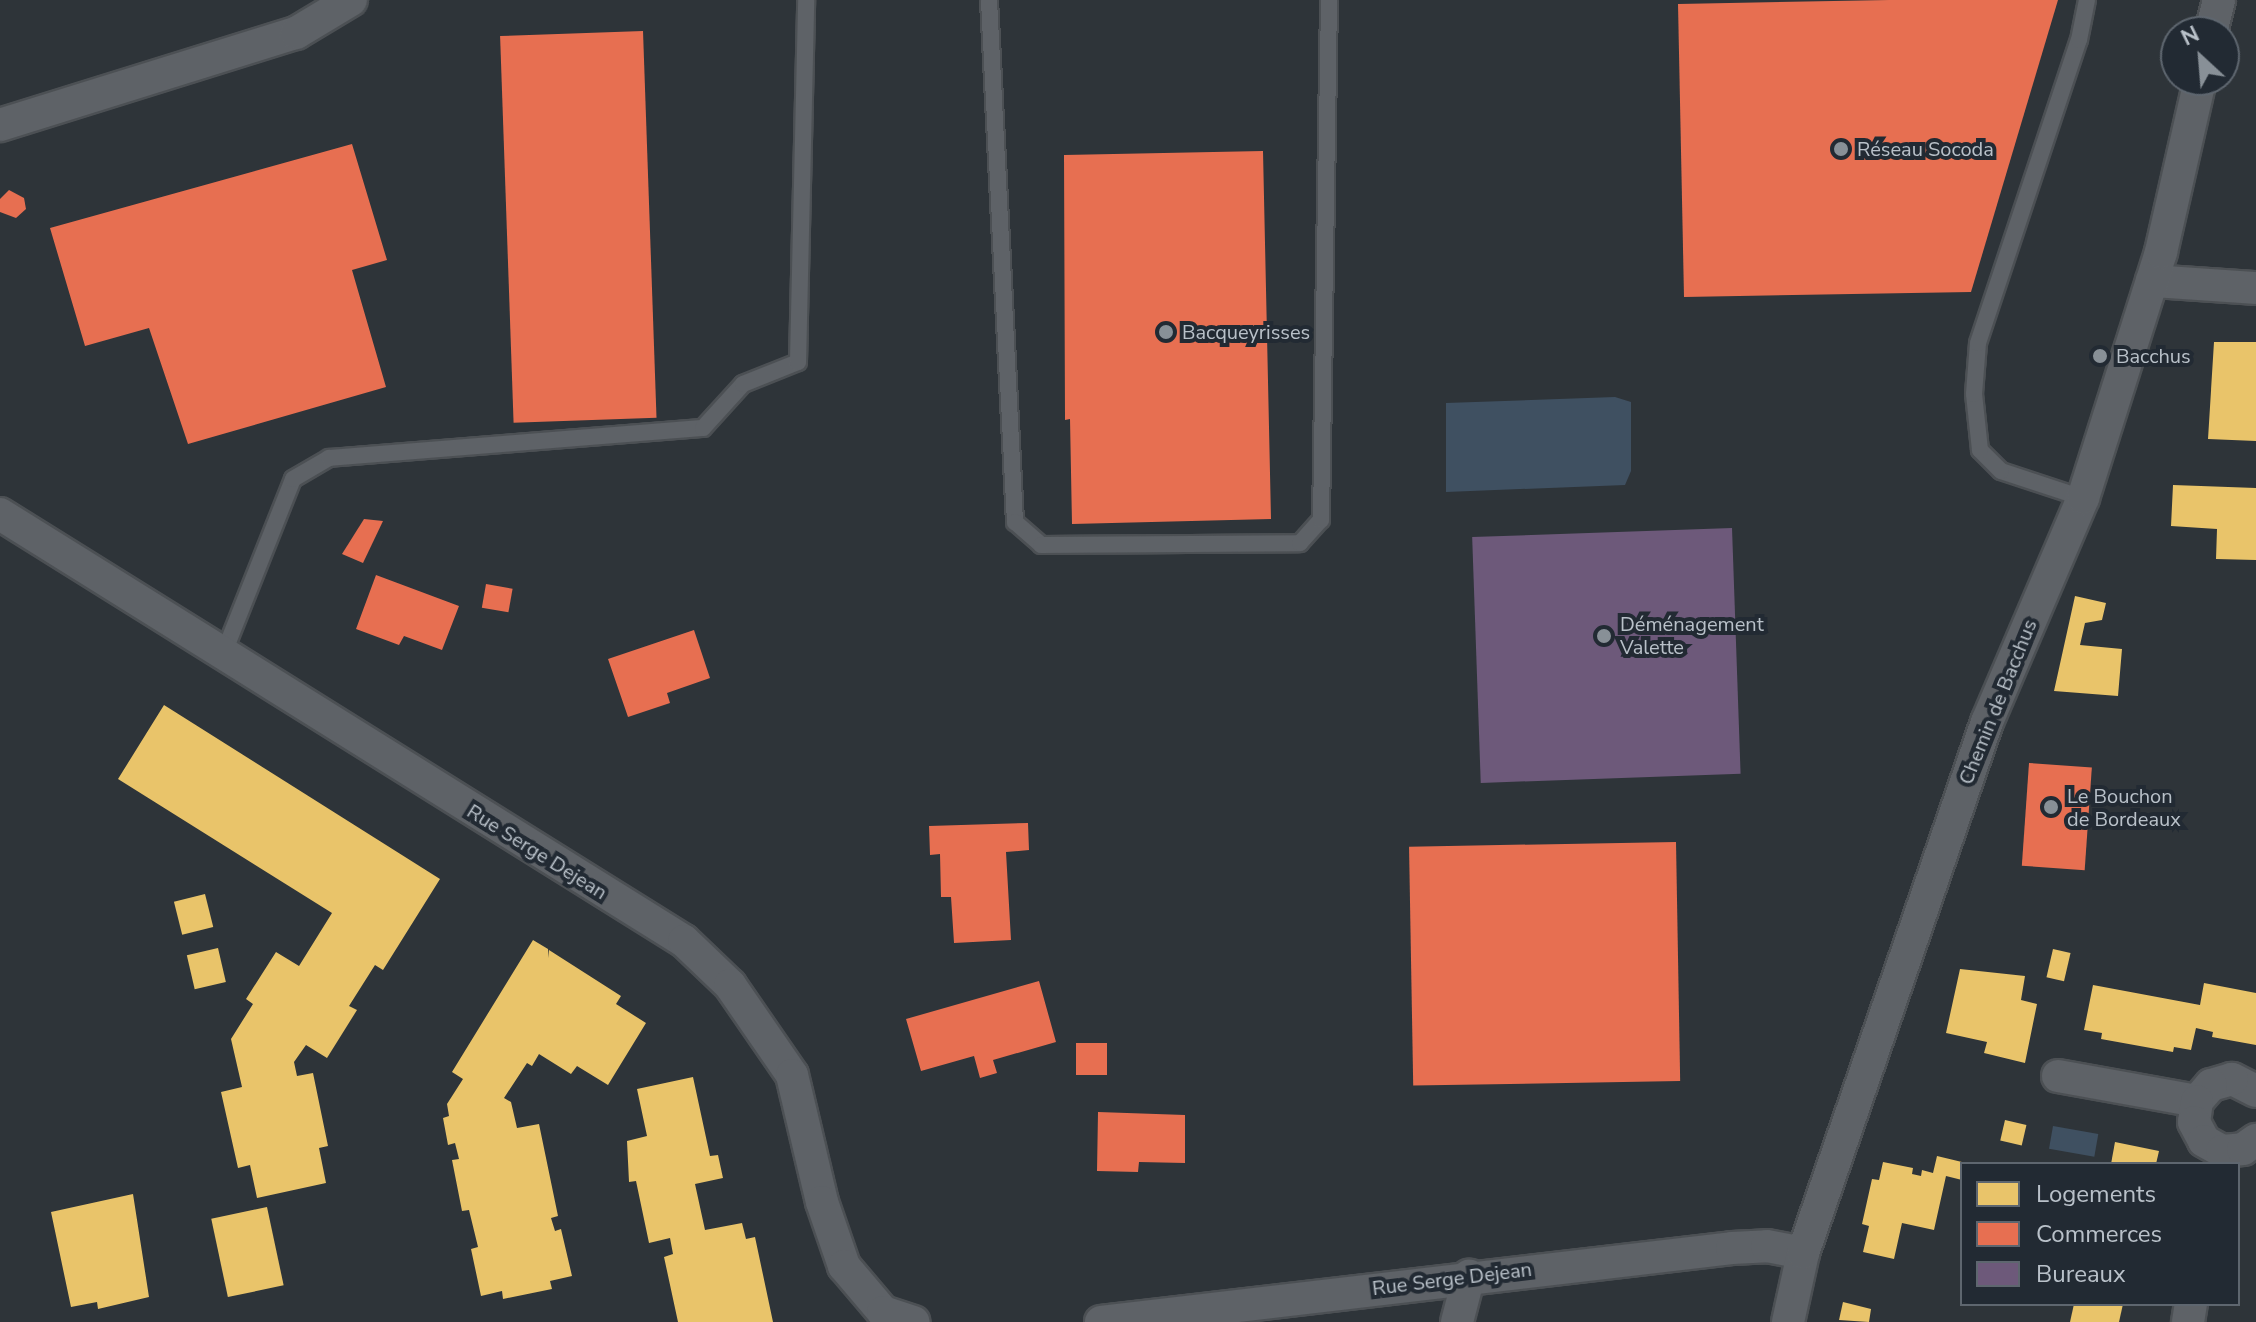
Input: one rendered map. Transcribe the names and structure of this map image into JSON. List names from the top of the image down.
{
  "streets": {
    "street": ["Chemin de Bacchus", "Rue Serge Dejean"]
  },
  "crossings": [
    ["Chemin de Bacchus", "Rue Serge Dejean"]
  ],
  "places": [
    "Réseau Socoda",
    "Bacqueyrisses",
    "Bacchus",
    "Déménagement Valette",
    "Le Bouchon de Bordeaux"
  ],
  "legend": ["Logements", "Commerces", "Bureaux"],
  "north": "top left"
}
